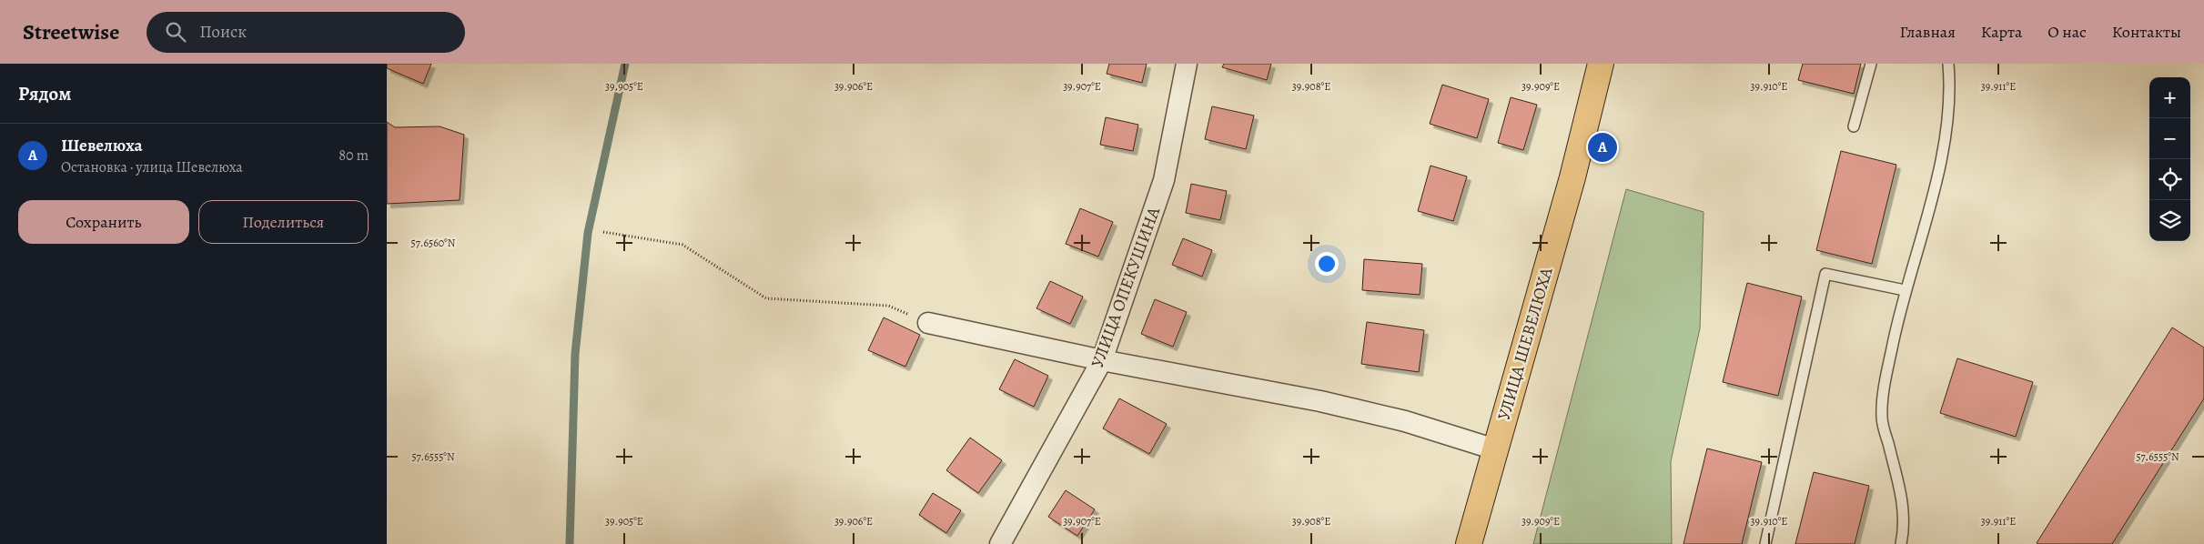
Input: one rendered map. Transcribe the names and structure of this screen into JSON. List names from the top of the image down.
{
  "streets": {
    "main road": ["УЛИЦА ШЕВЕЛЮХА"],
    "street": ["УЛИЦА ОПЕКУШИНА"]
  },
  "page": {
    "header": "Streetwise",
    "search": "Поиск",
    "nav": [
      "Главная",
      "Карта",
      "О нас",
      "Контакты"
    ],
    "heading": "Рядом",
    "map_buttons": ["+", "−"],
    "list": [
      {
        "mark": "A",
        "name": "Шевелюха",
        "note": "Остановка · улица Шевелюха",
        "value": "80 m"
      }
    ],
    "pins": "A",
    "buttons": ["Сохранить", "Поделиться"]
  },
  "coordinates": [
    "39.905°E",
    "39.906°E",
    "39.907°E",
    "39.908°E",
    "39.909°E",
    "39.910°E",
    "39.911°E",
    "57.6560°N",
    "57.6555°N"
  ]
}
